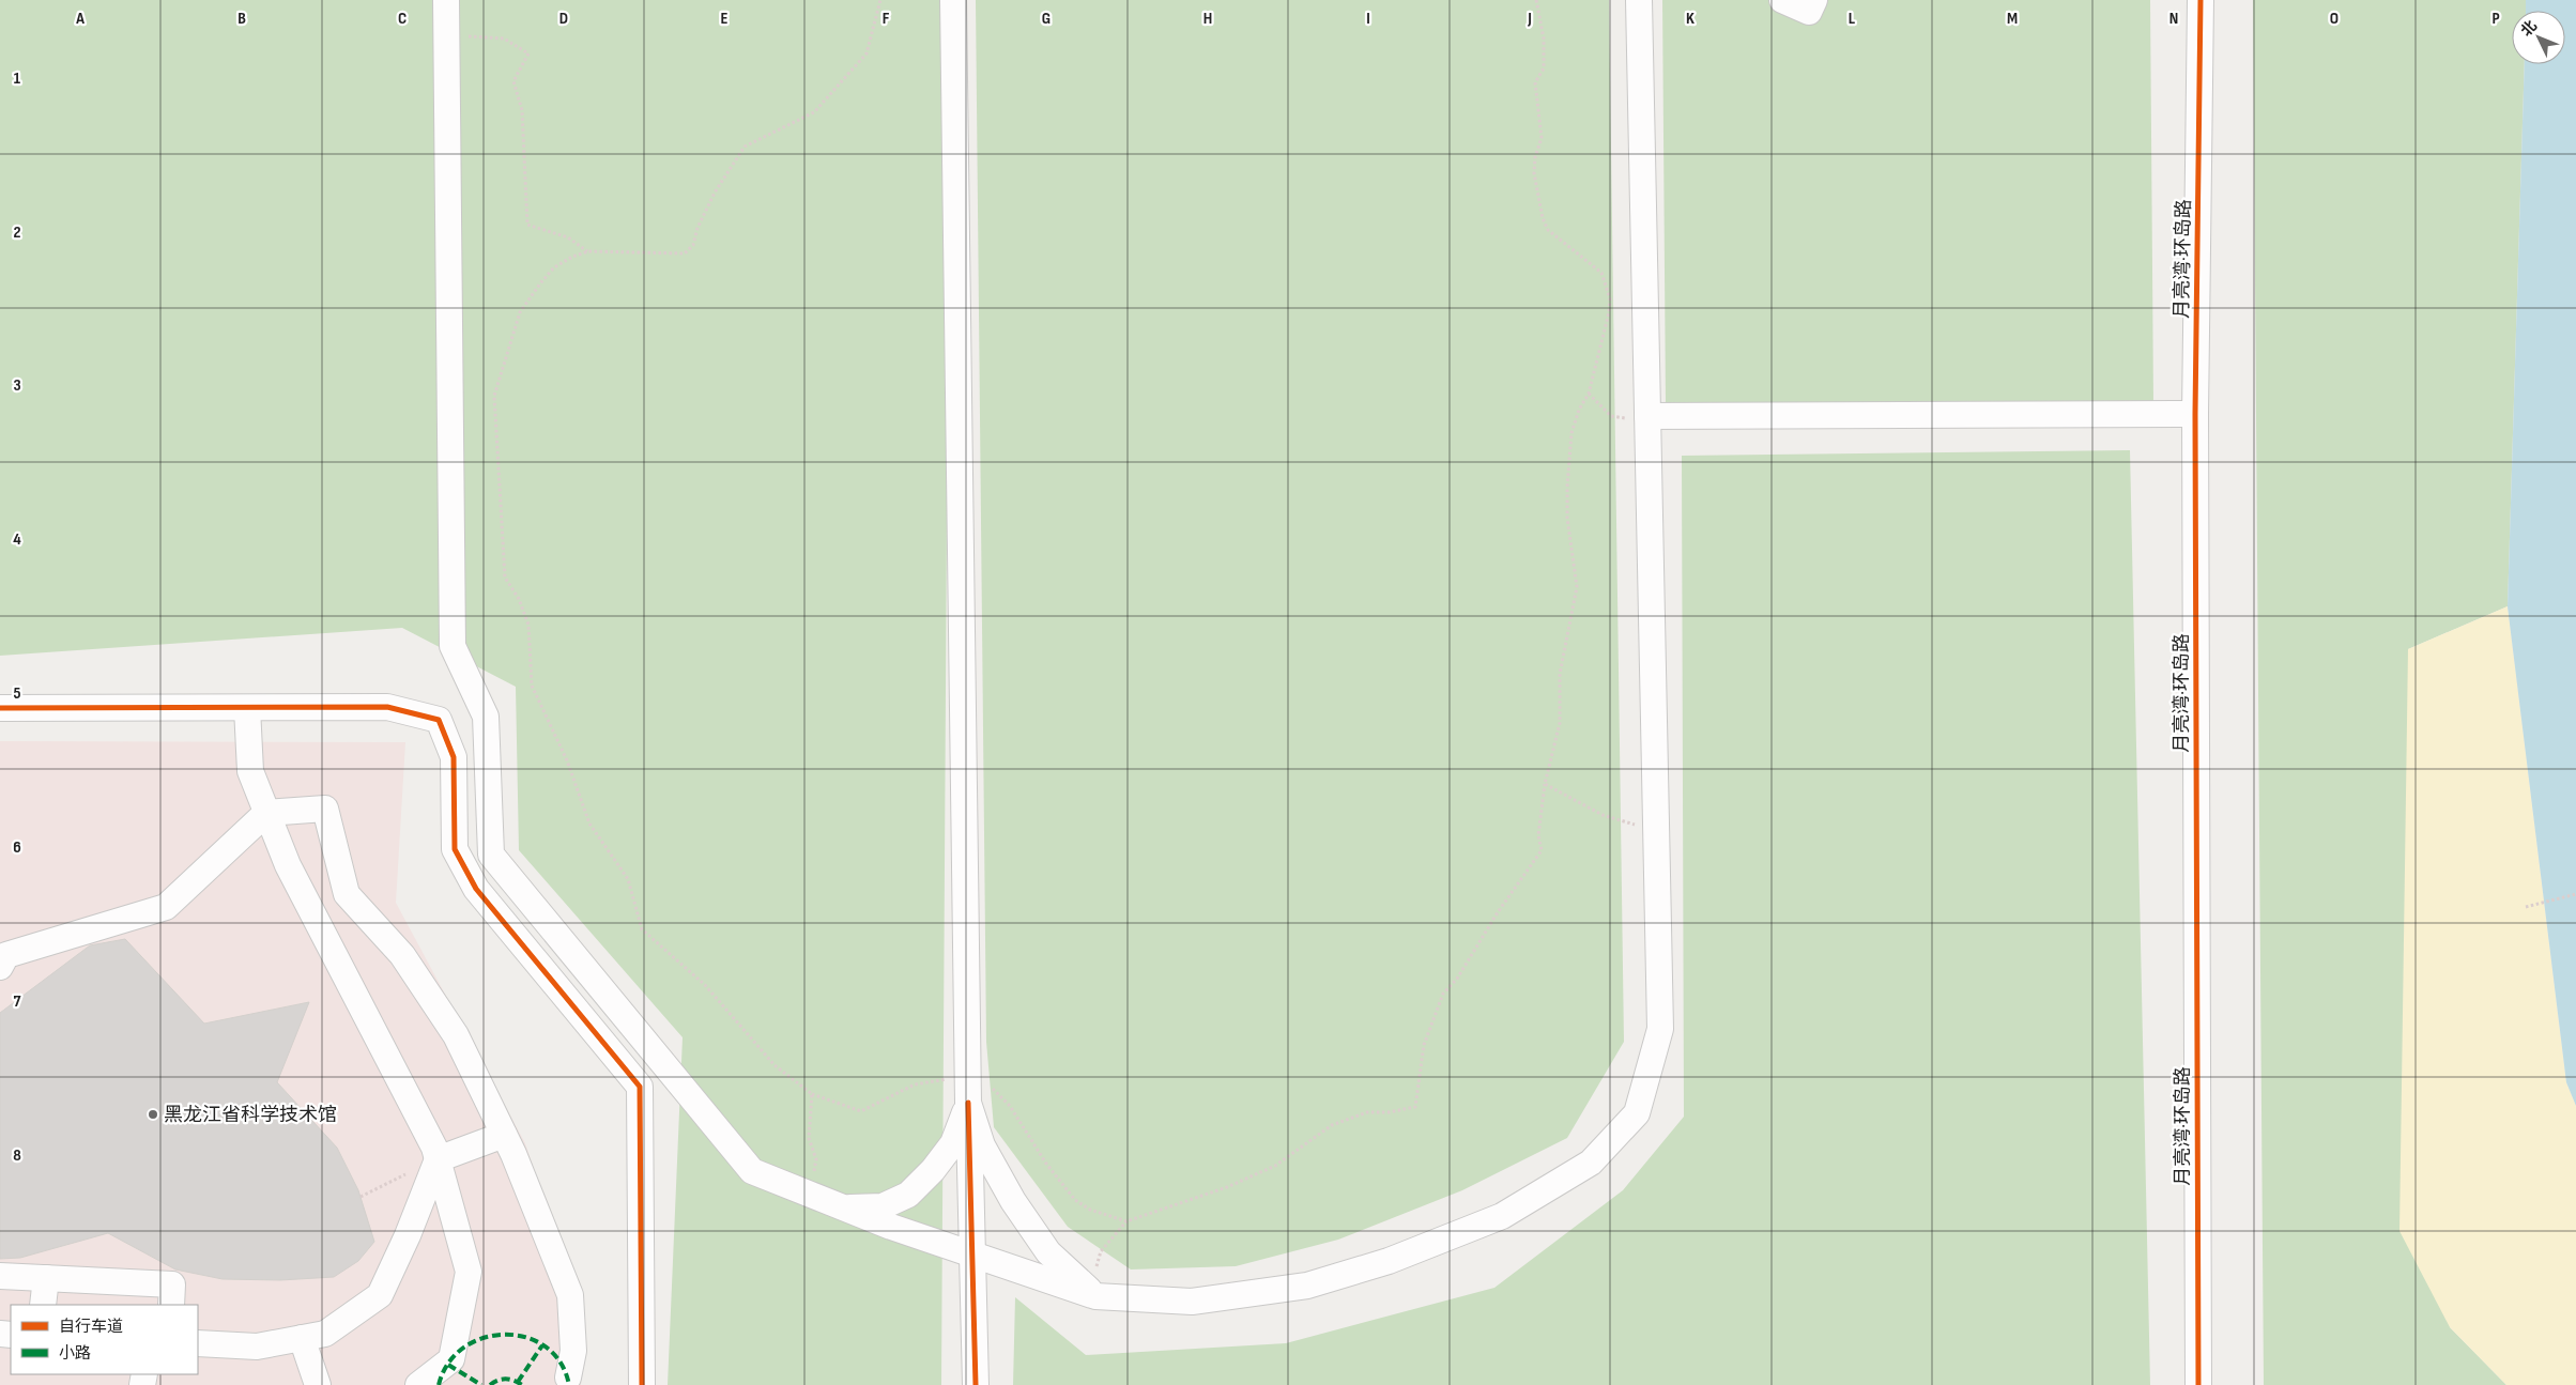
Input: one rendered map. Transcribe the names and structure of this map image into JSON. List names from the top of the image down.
{
  "streets": {
    "street": ["月亮湾·环岛路"]
  },
  "places": ["黑龙江省科学技术馆"],
  "legend": ["自行车道", "小路"],
  "north": "top left",
  "grid": {
    "columns": [
      "A",
      "B",
      "C",
      "D",
      "E",
      "F",
      "G",
      "H",
      "I",
      "J",
      "K",
      "L",
      "M",
      "N",
      "O",
      "P"
    ],
    "rows": [
      "1",
      "2",
      "3",
      "4",
      "5",
      "6",
      "7",
      "8"
    ]
  }
}
